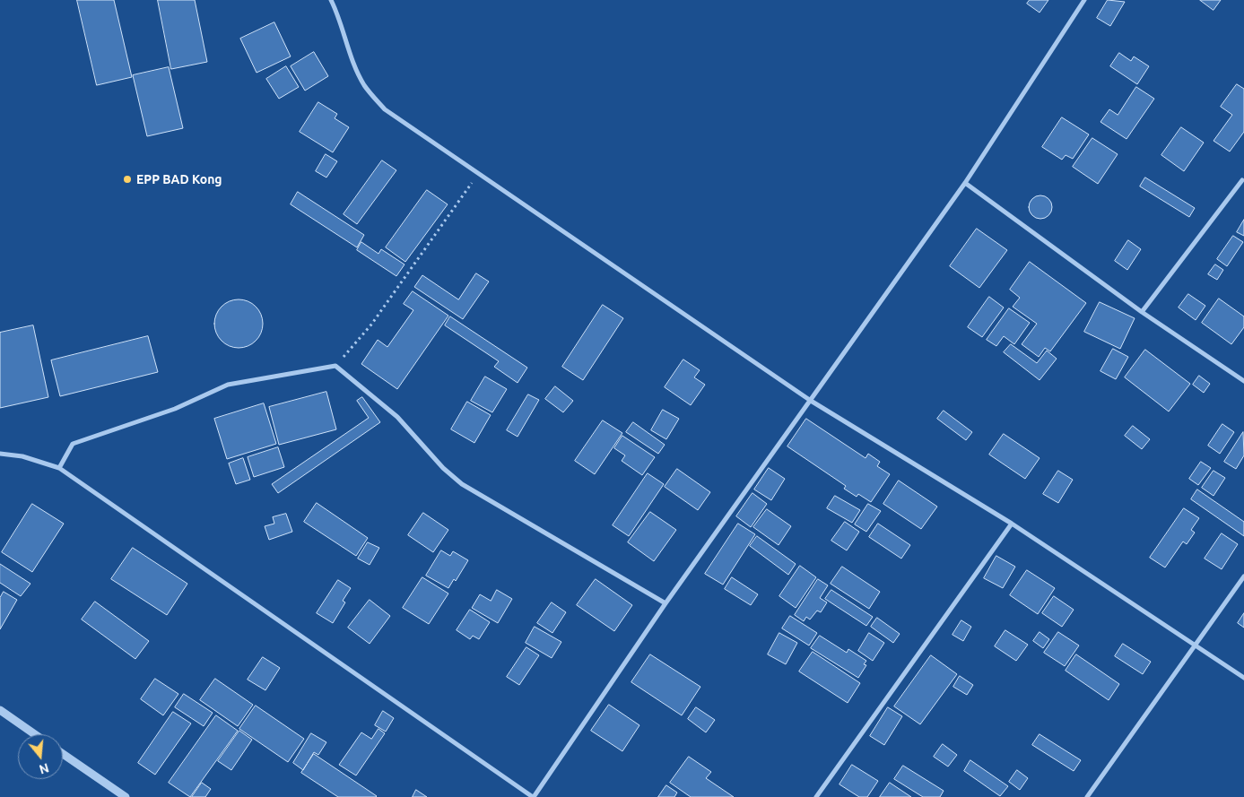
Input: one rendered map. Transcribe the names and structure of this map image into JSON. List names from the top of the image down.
{
  "places": ["EPP BAD Kong"],
  "north": "bottom"
}
